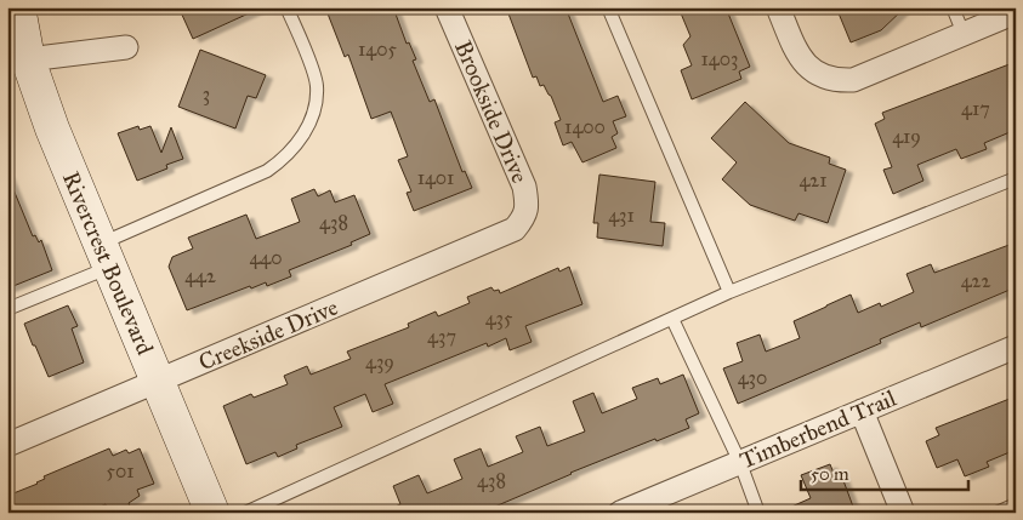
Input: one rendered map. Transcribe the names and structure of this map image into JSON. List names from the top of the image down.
{
  "streets": {
    "street": [
      "Brookside Drive",
      "Rivercrest Boulevard",
      "Creekside Drive",
      "Timberbend Trail"
    ]
  },
  "crossings": [
    ["Brookside Drive", "Creekside Drive"],
    ["Rivercrest Boulevard", "Creekside Drive"]
  ],
  "house_numbers": [
    "1405",
    "1403",
    "3",
    "417",
    "1400",
    "419",
    "1401",
    "421",
    "431",
    "438",
    "440",
    "442",
    "422",
    "435",
    "437",
    "439",
    "430",
    "501",
    "438"
  ],
  "scale_bar": "50 m"
}
